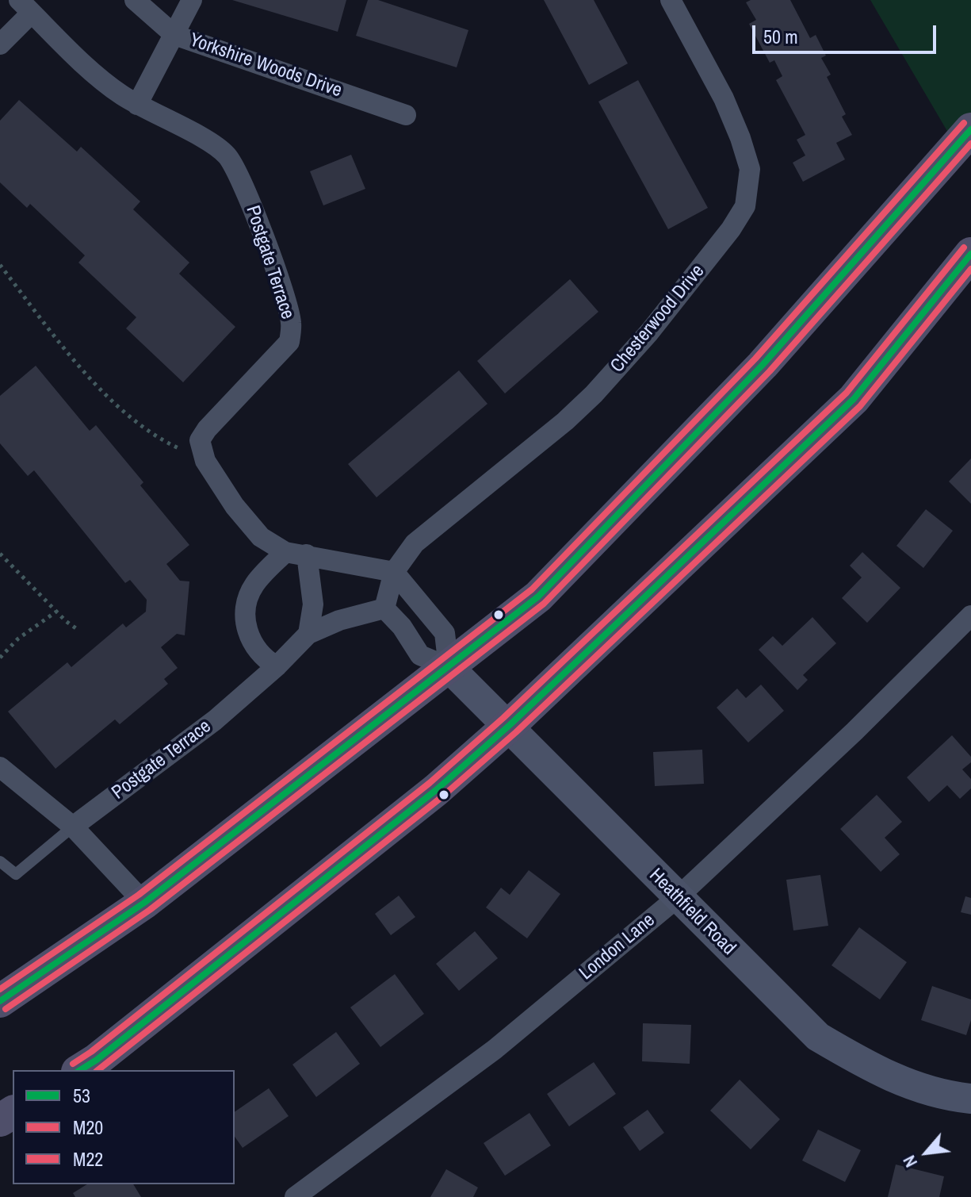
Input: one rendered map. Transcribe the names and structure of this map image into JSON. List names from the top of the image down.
{
  "streets": {
    "street": [
      "Yorkshire Woods Drive",
      "Postgate Terrace",
      "Chesterwood Drive",
      "Heathfield Road",
      "London Lane"
    ]
  },
  "crossings": [
    ["Heathfield Road", "London Lane"]
  ],
  "lines": ["transit line M22", "transit line 53", "transit line M20"],
  "legend": ["53", "M20", "M22"],
  "scale_bar": "50 m",
  "north": "bottom left"
}
